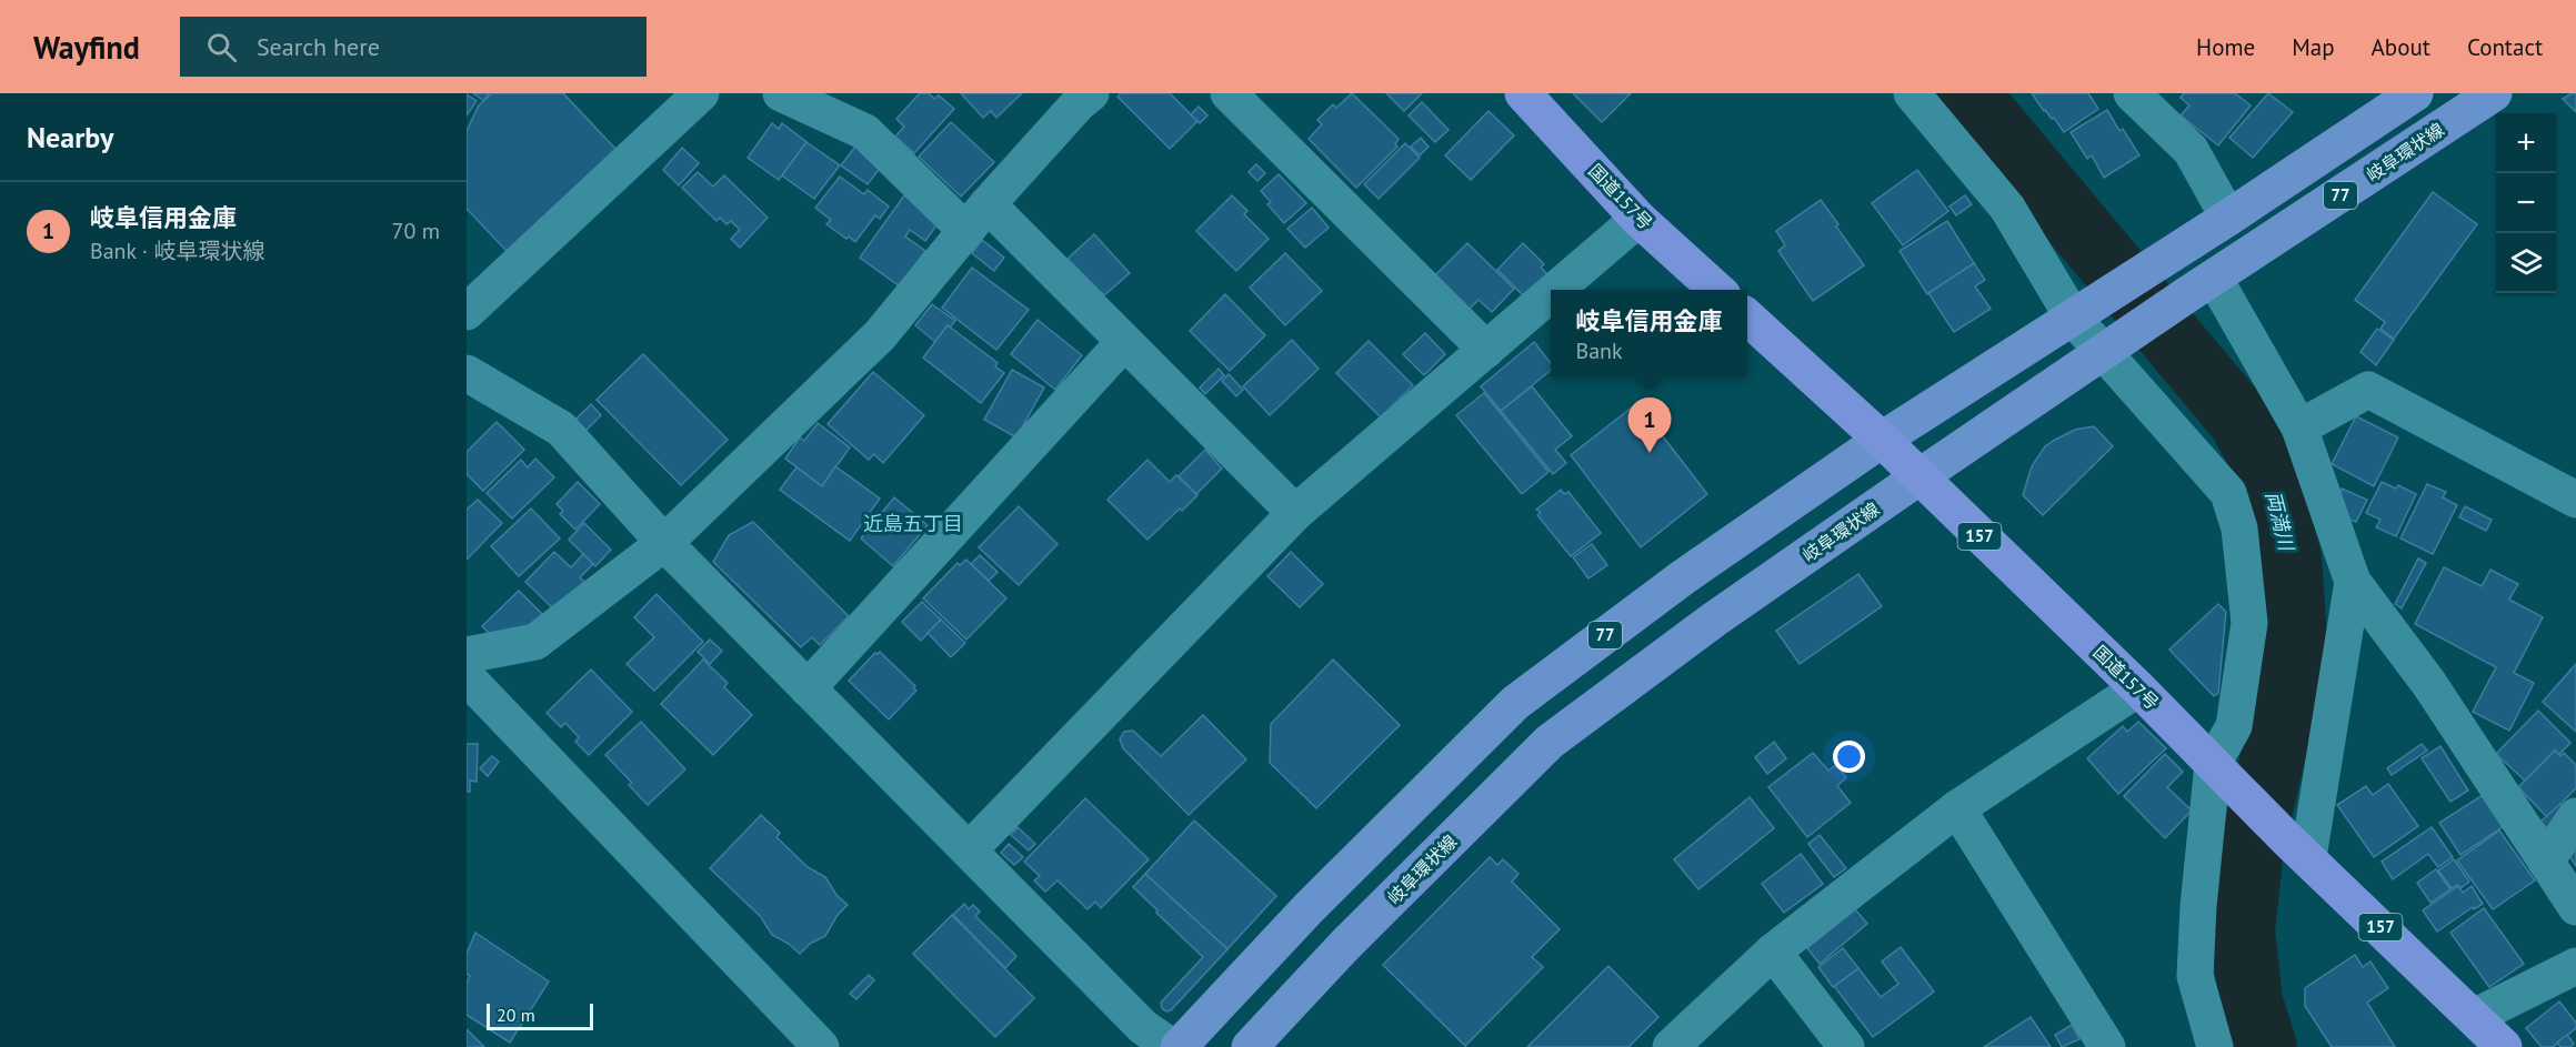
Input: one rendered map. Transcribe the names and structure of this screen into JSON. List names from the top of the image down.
{
  "streets": {
    "highway": ["国道157号", "157"],
    "main road": ["岐阜環状線", "77"]
  },
  "crossings": [
    ["岐阜環状線", "国道157号"],
    ["77", "国道157号"]
  ],
  "districts": ["近島五丁目"],
  "water": ["両満川"],
  "scale_bar": "20 m",
  "page": {
    "header": "Wayfind",
    "search": "Search here",
    "nav": [
      "Home",
      "Map",
      "About",
      "Contact"
    ],
    "heading": "Nearby",
    "map_buttons": ["+", "−"],
    "list": [
      {
        "mark": "1",
        "name": "岐阜信用金庫",
        "note": "Bank · 岐阜環状線",
        "value": "70 m"
      }
    ],
    "popup": ["岐阜信用金庫", "Bank"],
    "pins": "1",
    "scale": "20 m"
  }
}
